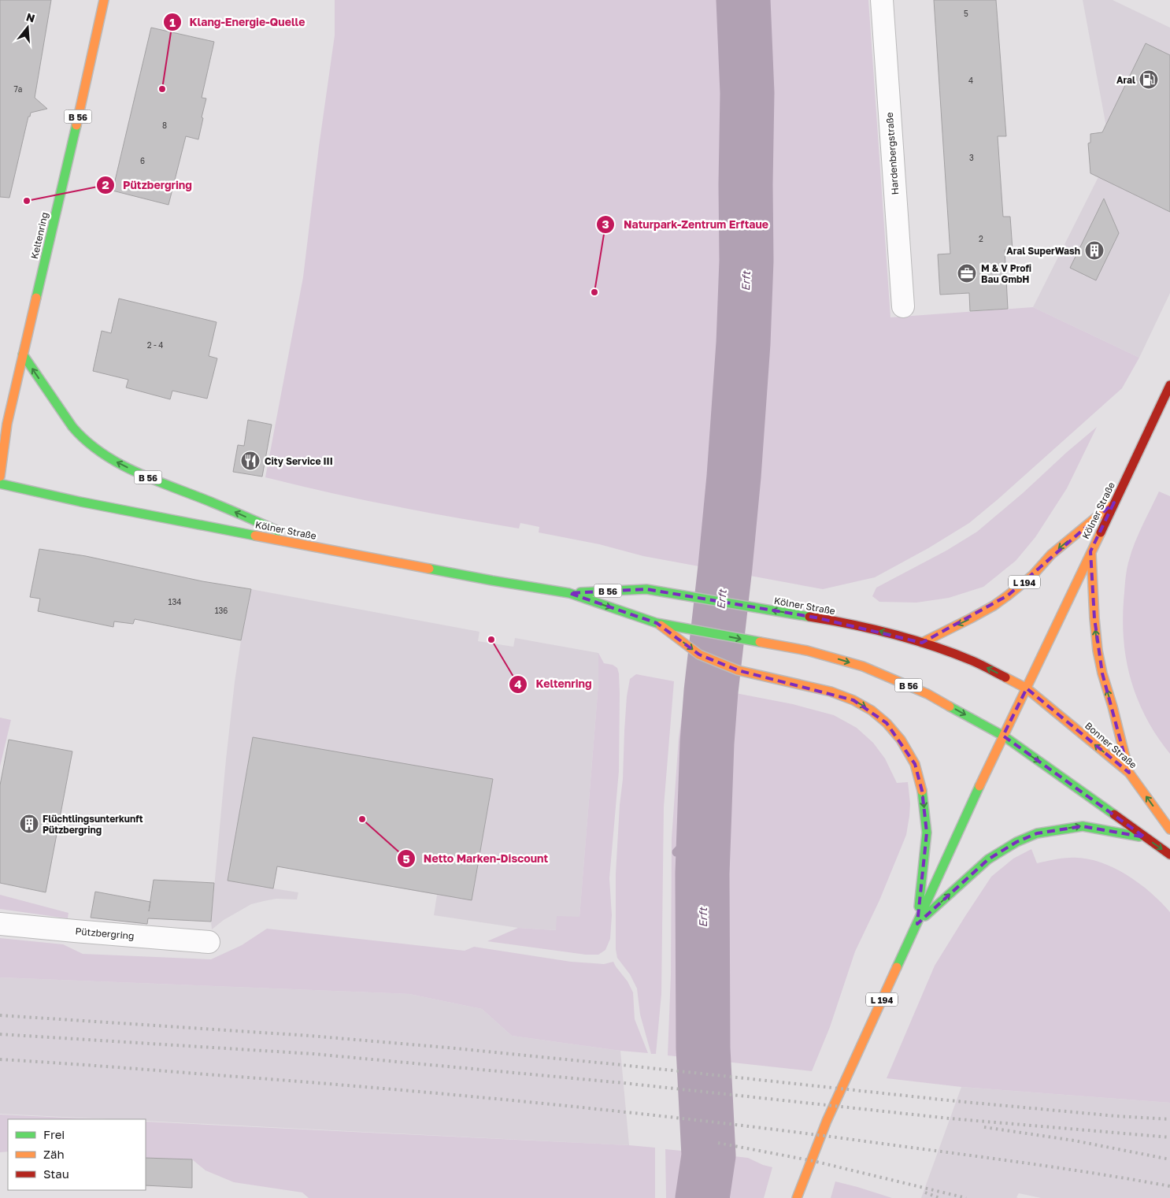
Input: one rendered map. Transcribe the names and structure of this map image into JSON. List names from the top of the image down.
{
  "streets": {
    "main road": [
      "B 56",
      "Keltenring",
      "Kölner Straße",
      "L 194",
      "Bonner Straße"
    ],
    "street": ["Hardenbergstraße", "Pützbergring"]
  },
  "crossings": [
    ["B 56", "Keltenring"],
    ["B 56", "Kölner Straße"],
    ["B 56", "L 194"],
    ["B 56", "Bonner Straße"],
    ["Kölner Straße", "L 194"],
    ["Kölner Straße", "Bonner Straße"]
  ],
  "one_way": ["Bonner Straße"],
  "water": ["Erft"],
  "places": {
    "fuel station": ["Aral"],
    "other": [
      "Klang-Energie-Quelle",
      "Pützbergring",
      "Naturpark-Zentrum Erftaue",
      "Keltenring",
      "Netto Marken-Discount"
    ],
    "building": ["Aral SuperWash", "Flüchtlingsunterkunft Pützbergring"],
    "office": ["M & V Profi Bau GmbH"],
    "restaurant": ["City Service III"]
  },
  "house_numbers": [
    "5",
    "4",
    "7a",
    "8",
    "3",
    "6",
    "2",
    "2 - 4",
    "134",
    "136"
  ],
  "legend": ["Frei", "Zäh", "Stau"],
  "north": "top"
}
